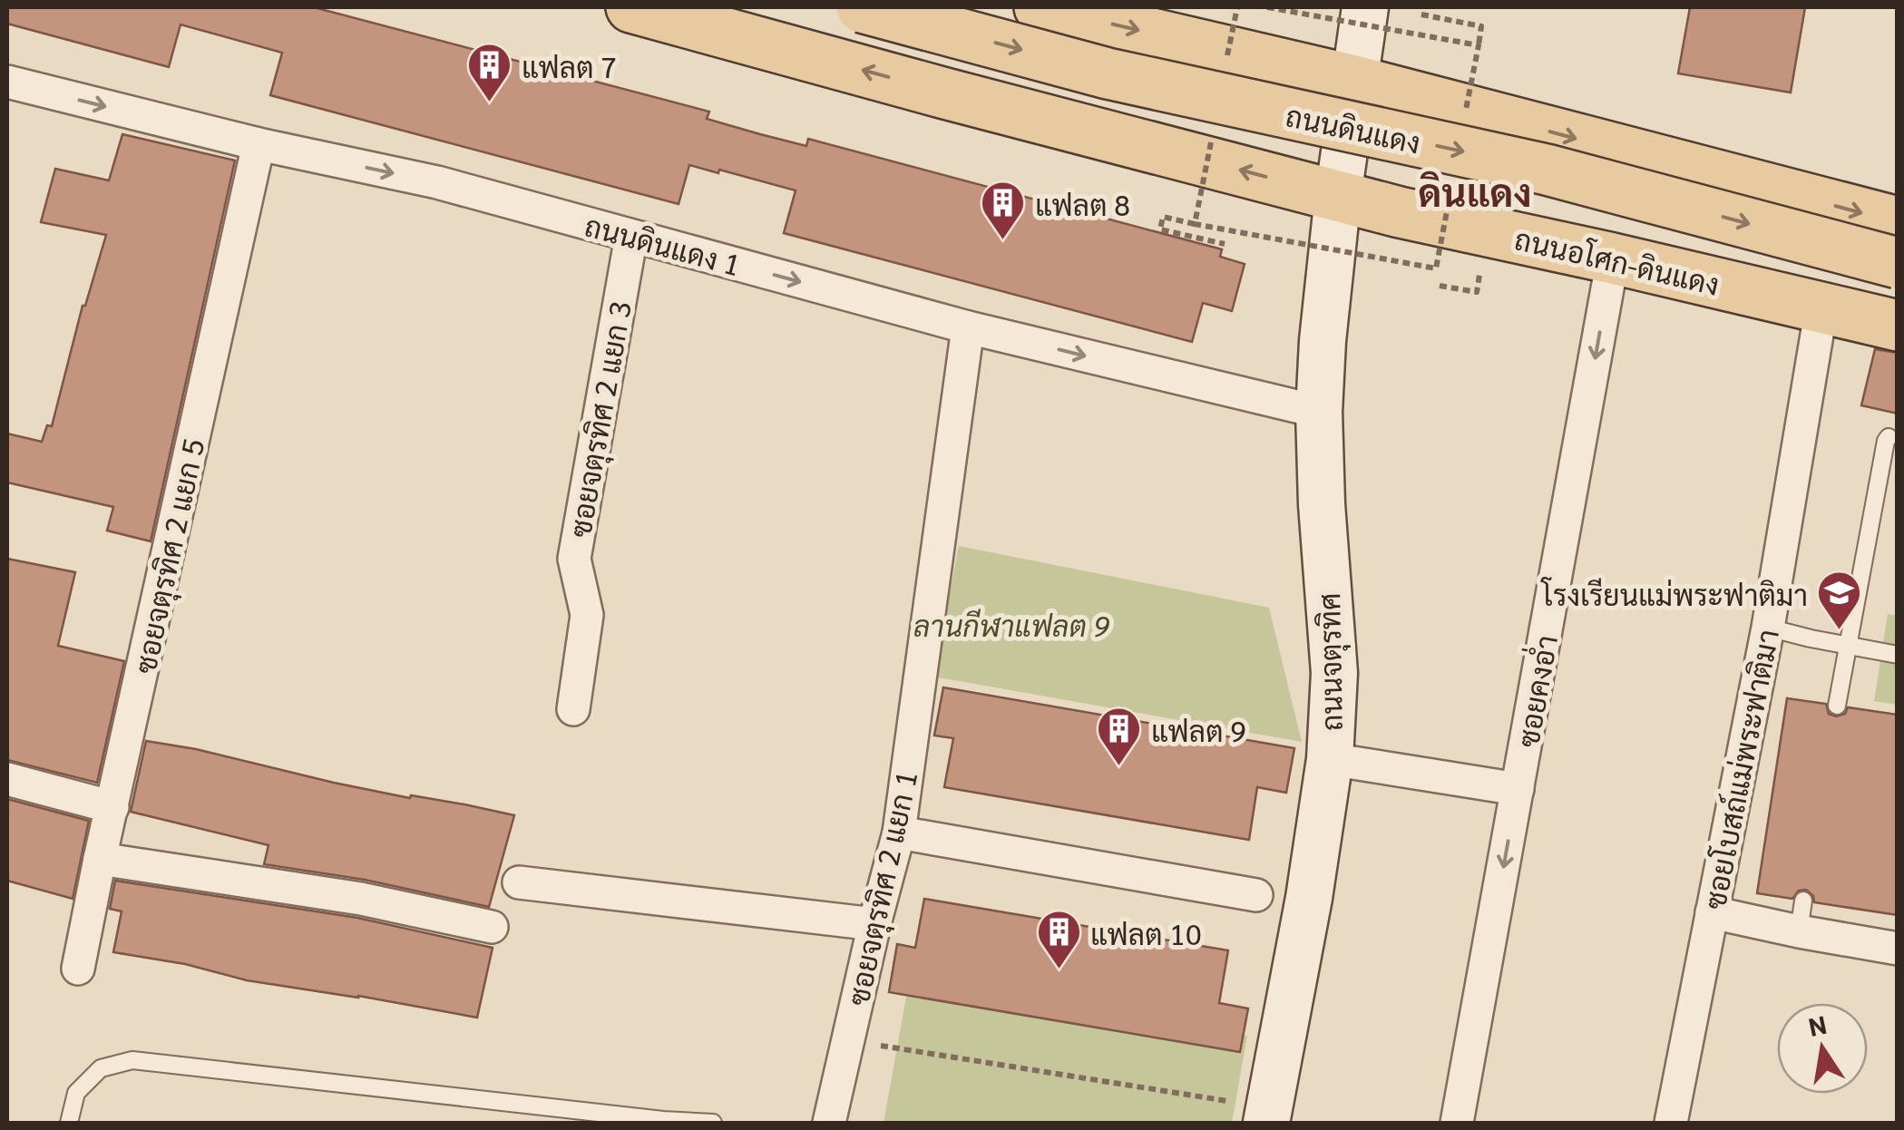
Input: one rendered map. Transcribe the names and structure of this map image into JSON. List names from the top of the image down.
{
  "streets": {
    "main road": ["ถนนดินแดง", "ถนนอโศก-ดินแดง"],
    "street": [
      "ถนนดินแดง 1",
      "ซอยจตุรทิศ 2 แยก 3",
      "ซอยจตุรทิศ 2 แยก 5",
      "ถนนจตุรทิศ",
      "ซอยคงอ่ำ",
      "ซอยโบสถ์แม่พระฟาติมา",
      "ซอยจตุรทิศ 2 แยก 1"
    ]
  },
  "crossings": [
    ["ถนนดินแดง", "ถนนจตุรทิศ"],
    ["ถนนดินแดง 1", "ซอยจตุรทิศ 2 แยก 3"],
    ["ถนนดินแดง 1", "ซอยจตุรทิศ 2 แยก 5"],
    ["ถนนดินแดง 1", "ถนนจตุรทิศ"],
    ["ถนนดินแดง 1", "ซอยจตุรทิศ 2 แยก 1"],
    ["ถนนอโศก-ดินแดง", "ถนนจตุรทิศ"],
    ["ถนนอโศก-ดินแดง", "ซอยคงอ่ำ"],
    ["ถนนอโศก-ดินแดง", "ซอยโบสถ์แม่พระฟาติมา"]
  ],
  "one_way": ["ถนนดินแดง 1", "ซอยคงอ่ำ"],
  "districts": ["ดินแดง"],
  "parks": ["ลานกีฬาแฟลต 9"],
  "places": {
    "building": [
      "แฟลต 7",
      "แฟลต 8",
      "แฟลต 9",
      "แฟลต 10"
    ],
    "school or university": ["โรงเรียนแม่พระฟาติมา"]
  },
  "north": "top"
}
